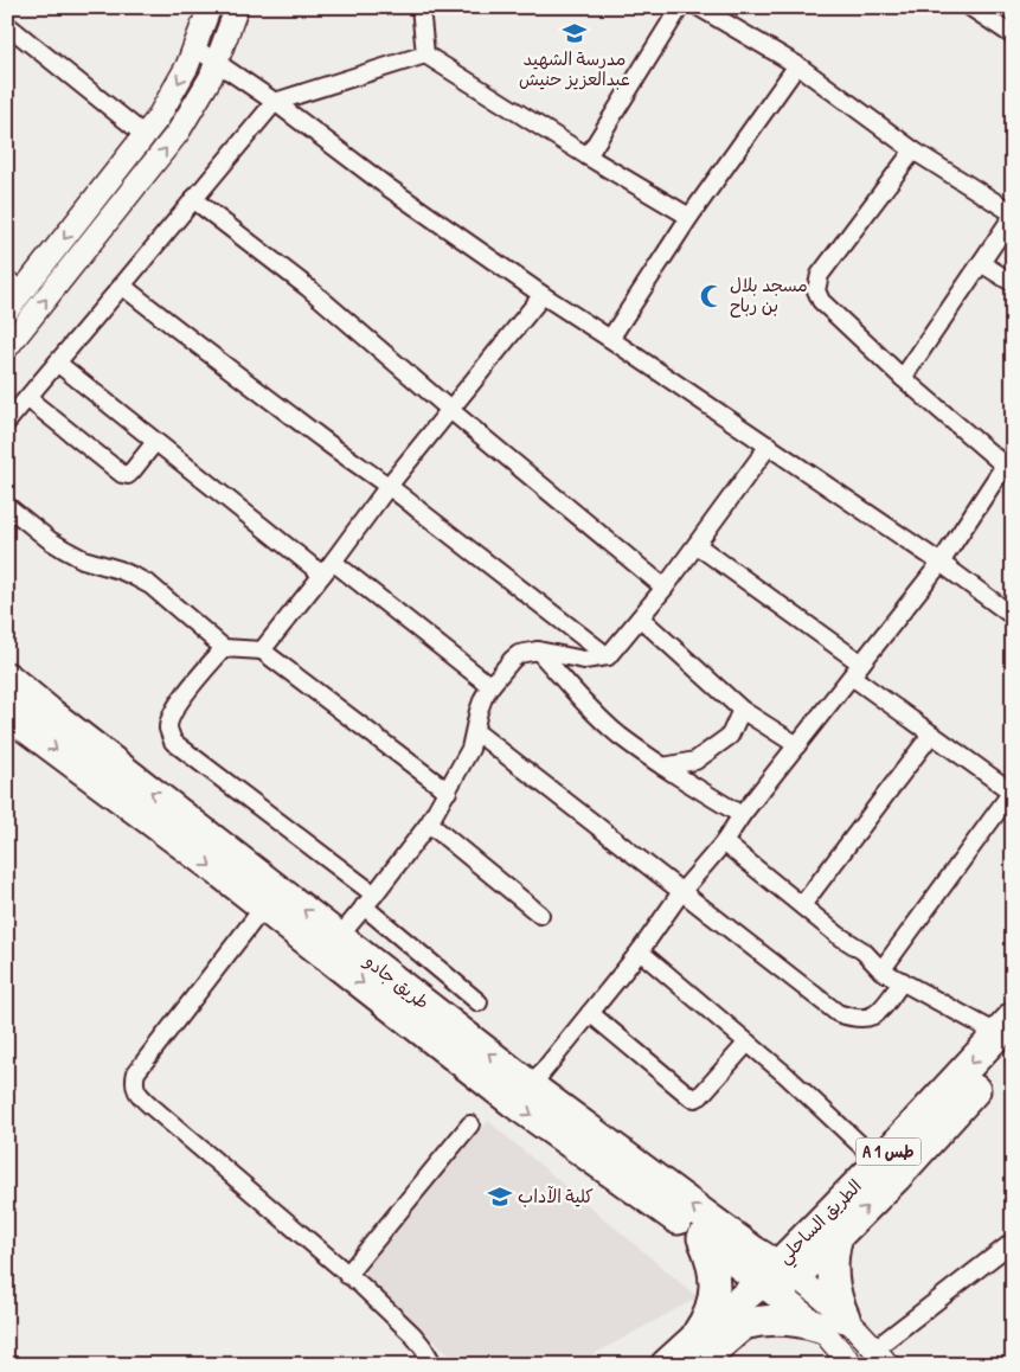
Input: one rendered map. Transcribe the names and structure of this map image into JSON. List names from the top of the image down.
{
  "streets": {
    "highway": ["طريق جادو", "A 1 طس", "الطريق الساحلي"]
  },
  "crossings": [
    ["طريق جادو", "A 1 طس"],
    ["طريق جادو", "الطريق الساحلي"],
    ["A 1 طس", "الطريق الساحلي"]
  ],
  "places": {
    "school or university": ["مدرسة الشهيد عبدالعزيز حنيش", "كلية الآداب"],
    "mosque": ["مسجد بلال بن رباح"]
  }
}
